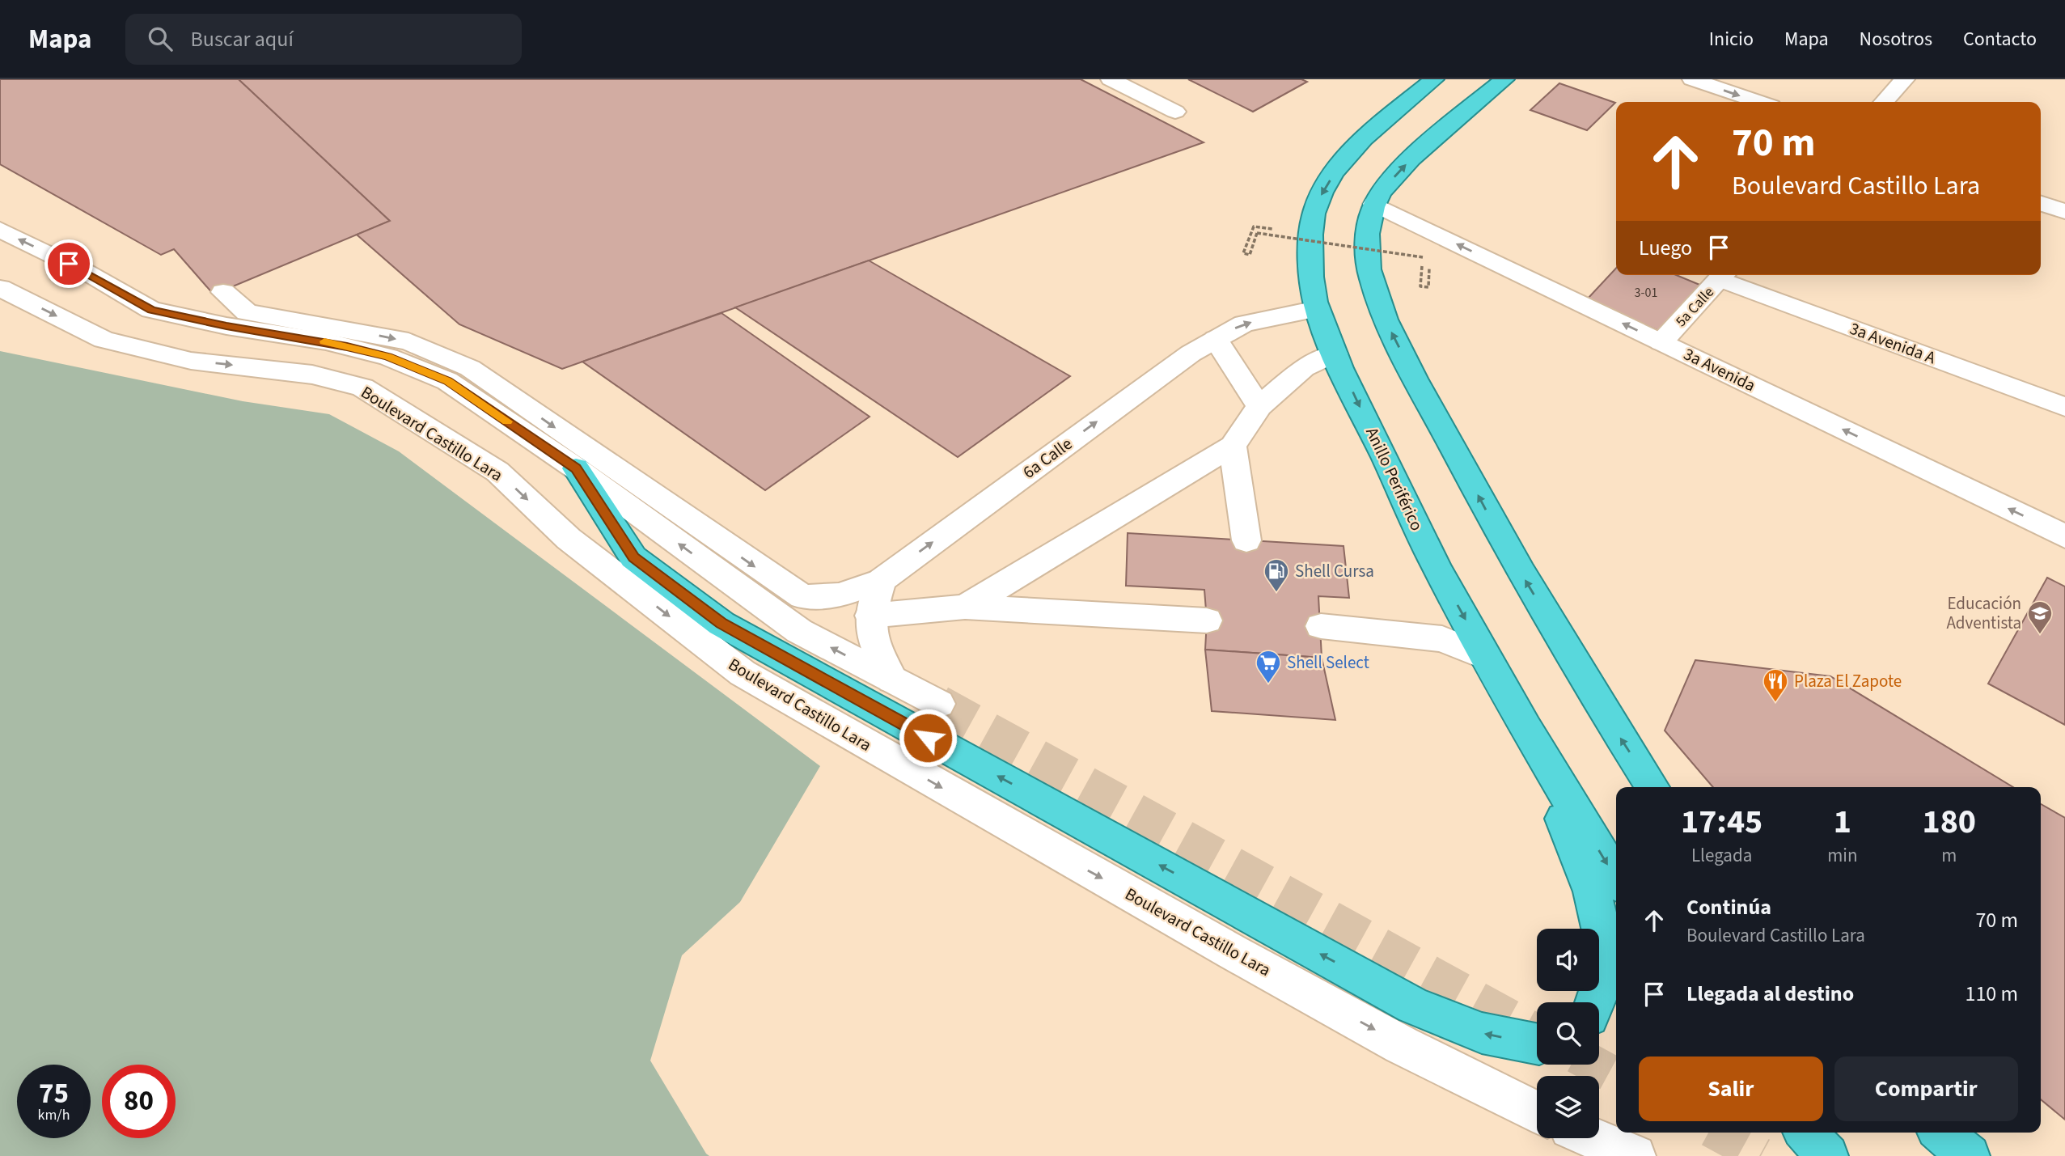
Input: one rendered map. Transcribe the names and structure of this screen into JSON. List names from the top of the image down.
{
  "streets": {
    "highway": ["Anillo Periférico"],
    "street": [
      "5a Calle",
      "3a Avenida A",
      "3a Avenida",
      "Boulevard Castillo Lara",
      "6a Calle"
    ]
  },
  "crossings": [
    ["5a Calle", "3a Avenida A"],
    ["5a Calle", "3a Avenida"],
    ["6a Calle", "Anillo Periférico"]
  ],
  "one_way": ["3a Avenida"],
  "places": {
    "fuel station": ["Shell Cursa"],
    "school or university": ["Educación Adventista"],
    "supermarket": ["Shell Select"],
    "restaurant": ["Plaza El Zapote"]
  },
  "house_numbers": ["3-01"],
  "page": {
    "header": "Mapa",
    "search": "Buscar aquí",
    "nav": [
      "Inicio",
      "Mapa",
      "Nosotros",
      "Contacto"
    ],
    "turn": ["70 m", "Boulevard Castillo Lara"],
    "then": "Luego",
    "eta": [
      "17:45",
      "Llegada",
      "1",
      "min",
      "180",
      "m"
    ],
    "list": [
      {
        "name": "Continúa",
        "note": "Boulevard Castillo Lara",
        "value": "70 m"
      },
      {
        "name": "Llegada al destino",
        "value": "110 m"
      }
    ],
    "buttons": ["Salir", "Compartir"],
    "speed": "75 km/h",
    "limit": "80"
  }
}
